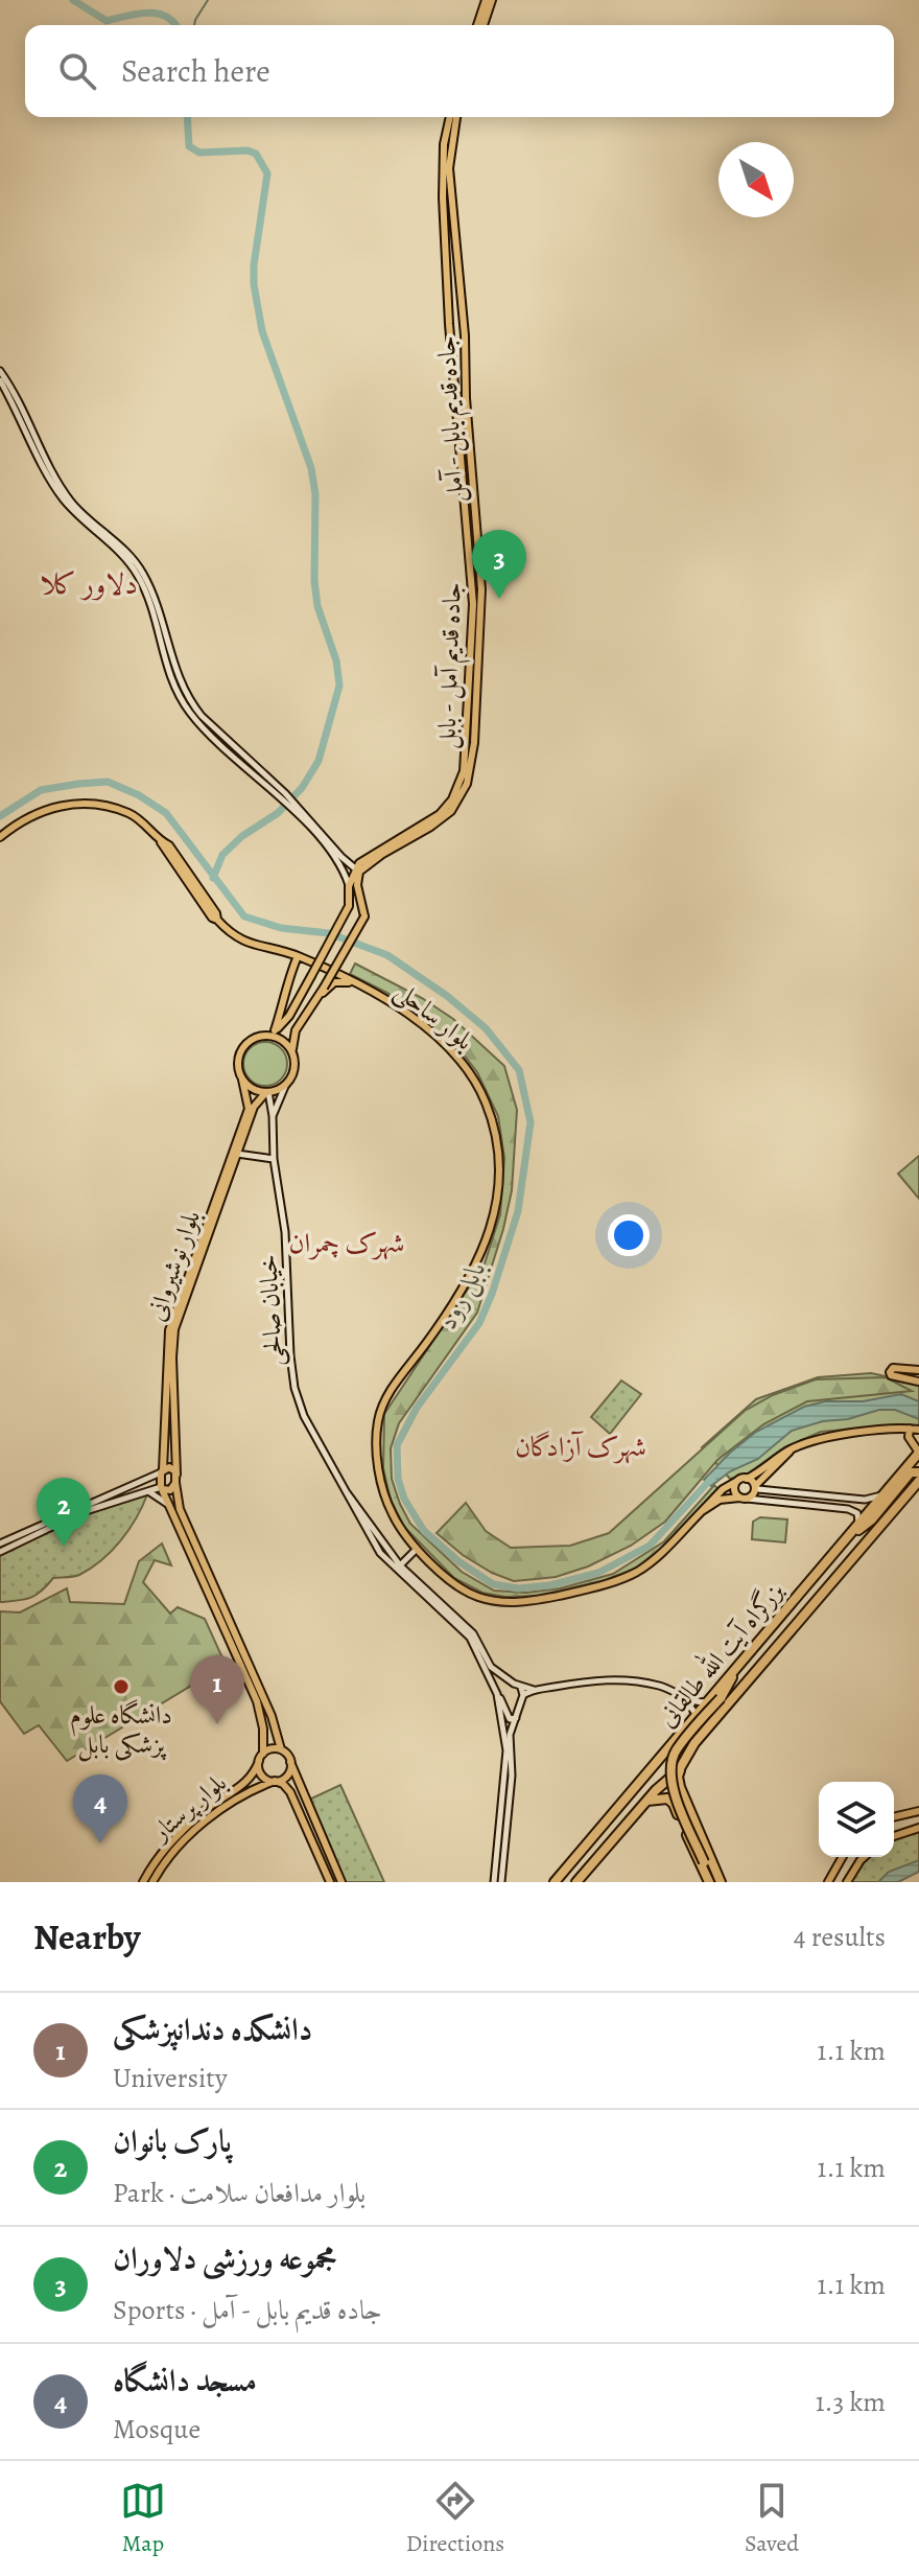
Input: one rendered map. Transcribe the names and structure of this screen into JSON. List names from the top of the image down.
{
  "streets": {
    "highway": ["بزرگراه آیت الله طالقانی"],
    "main road": [
      "جاده قدیم بابل - آمل",
      "جاده قدیم آمل - بابل",
      "بلوار ساحلی",
      "بلوار نوشیروانی",
      "خيابان صالحی",
      "بلوار پرستار"
    ]
  },
  "crossings": [
    ["جاده قدیم بابل - آمل", "جاده قدیم آمل - بابل"]
  ],
  "districts": ["دلاور کلا", "شهرک چمران", "شهرک آزادگان"],
  "water": ["بابل رود"],
  "places": ["دانشگاه علوم پزشکی بابل"],
  "north": "bottom right",
  "page": {
    "search": "Search here",
    "pins": [
      "3",
      "2",
      "1",
      "4"
    ],
    "heading": ["Nearby", "4 results"],
    "list": [
      {
        "mark": "1",
        "name": "دانشکده دندانپزشکی",
        "note": "University",
        "value": "1.1 km"
      },
      {
        "mark": "2",
        "name": "پارک بانوان",
        "note": "Park · بلوار مدافعان سلامت",
        "value": "1.1 km"
      },
      {
        "mark": "3",
        "name": "مجموعه ورزشی دلاوران",
        "note": "Sports · جاده قدیم بابل - آمل",
        "value": "1.1 km"
      },
      {
        "mark": "4",
        "name": "مسجد دانشگاه",
        "note": "Mosque",
        "value": "1.3 km"
      }
    ],
    "nav": ["Map", "Directions", "Saved"]
  }
}
